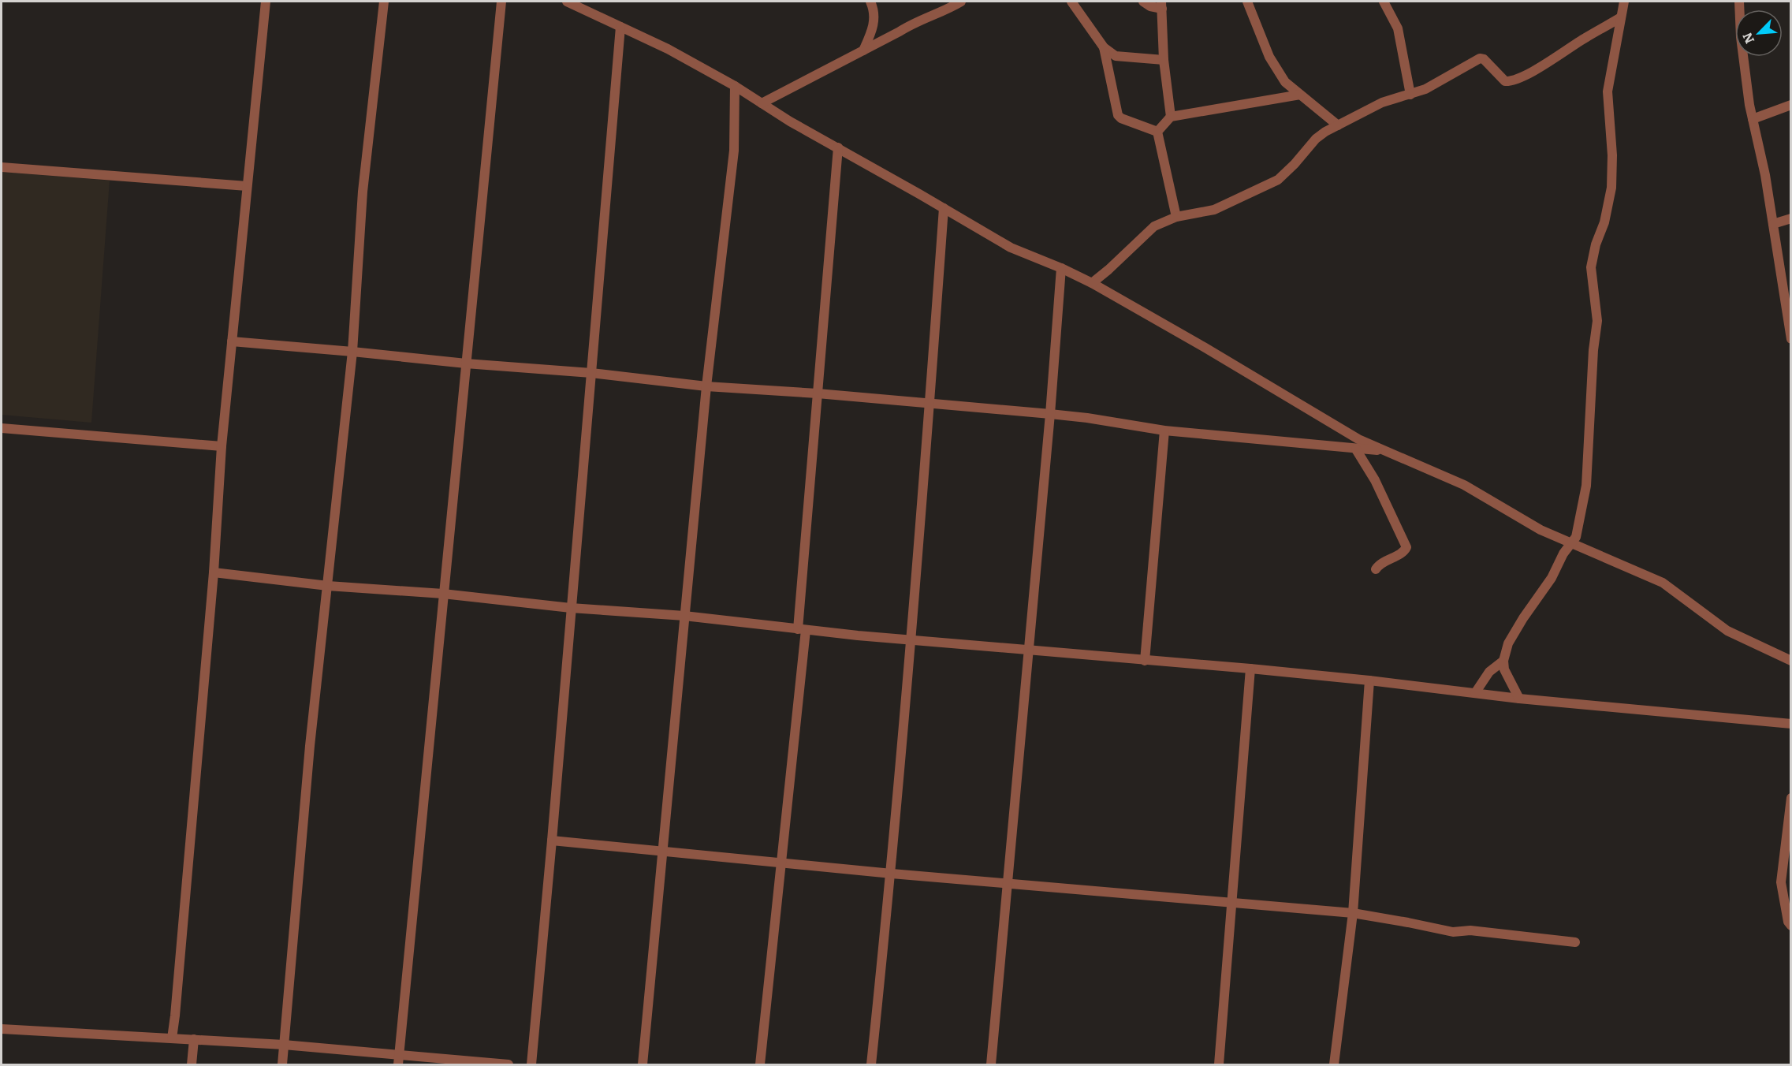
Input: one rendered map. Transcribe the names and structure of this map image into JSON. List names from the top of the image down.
{
  "north": "bottom left"
}
